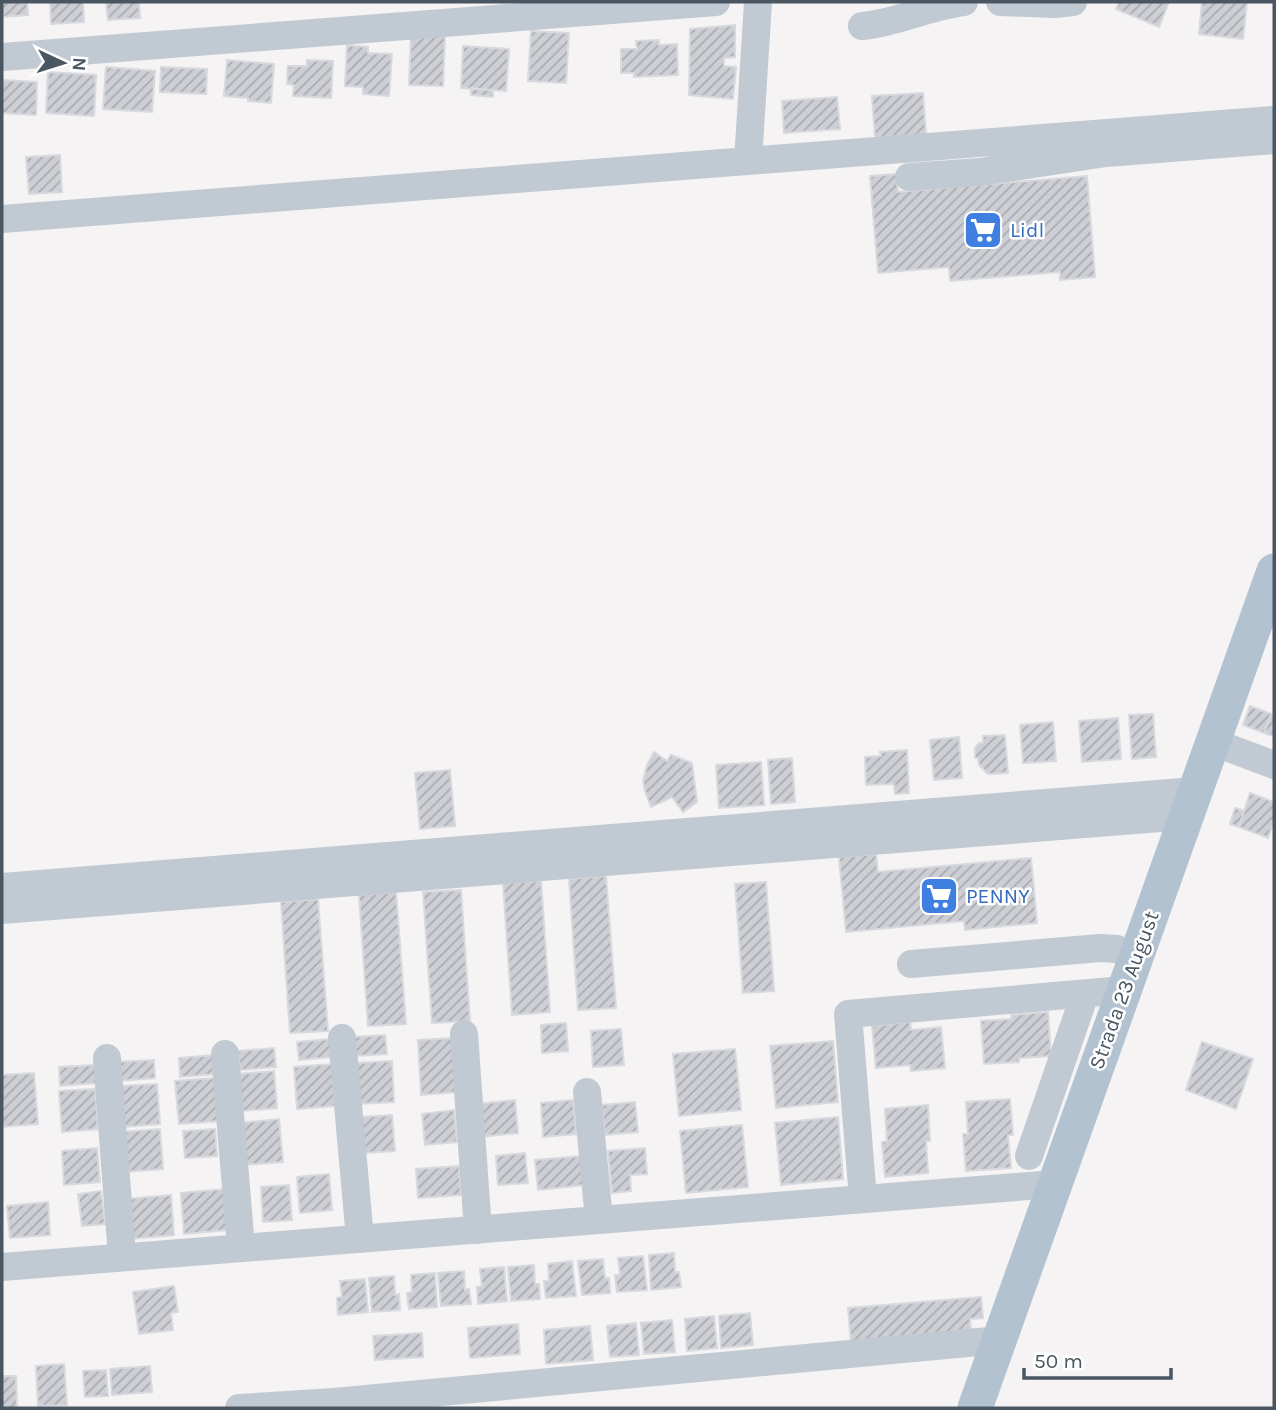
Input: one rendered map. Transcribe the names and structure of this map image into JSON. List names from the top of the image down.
{
  "streets": {
    "main road": ["Strada 23 August"]
  },
  "places": {
    "supermarket": ["Lidl", "PENNY"]
  },
  "scale_bar": "50 m",
  "north": "right"
}
